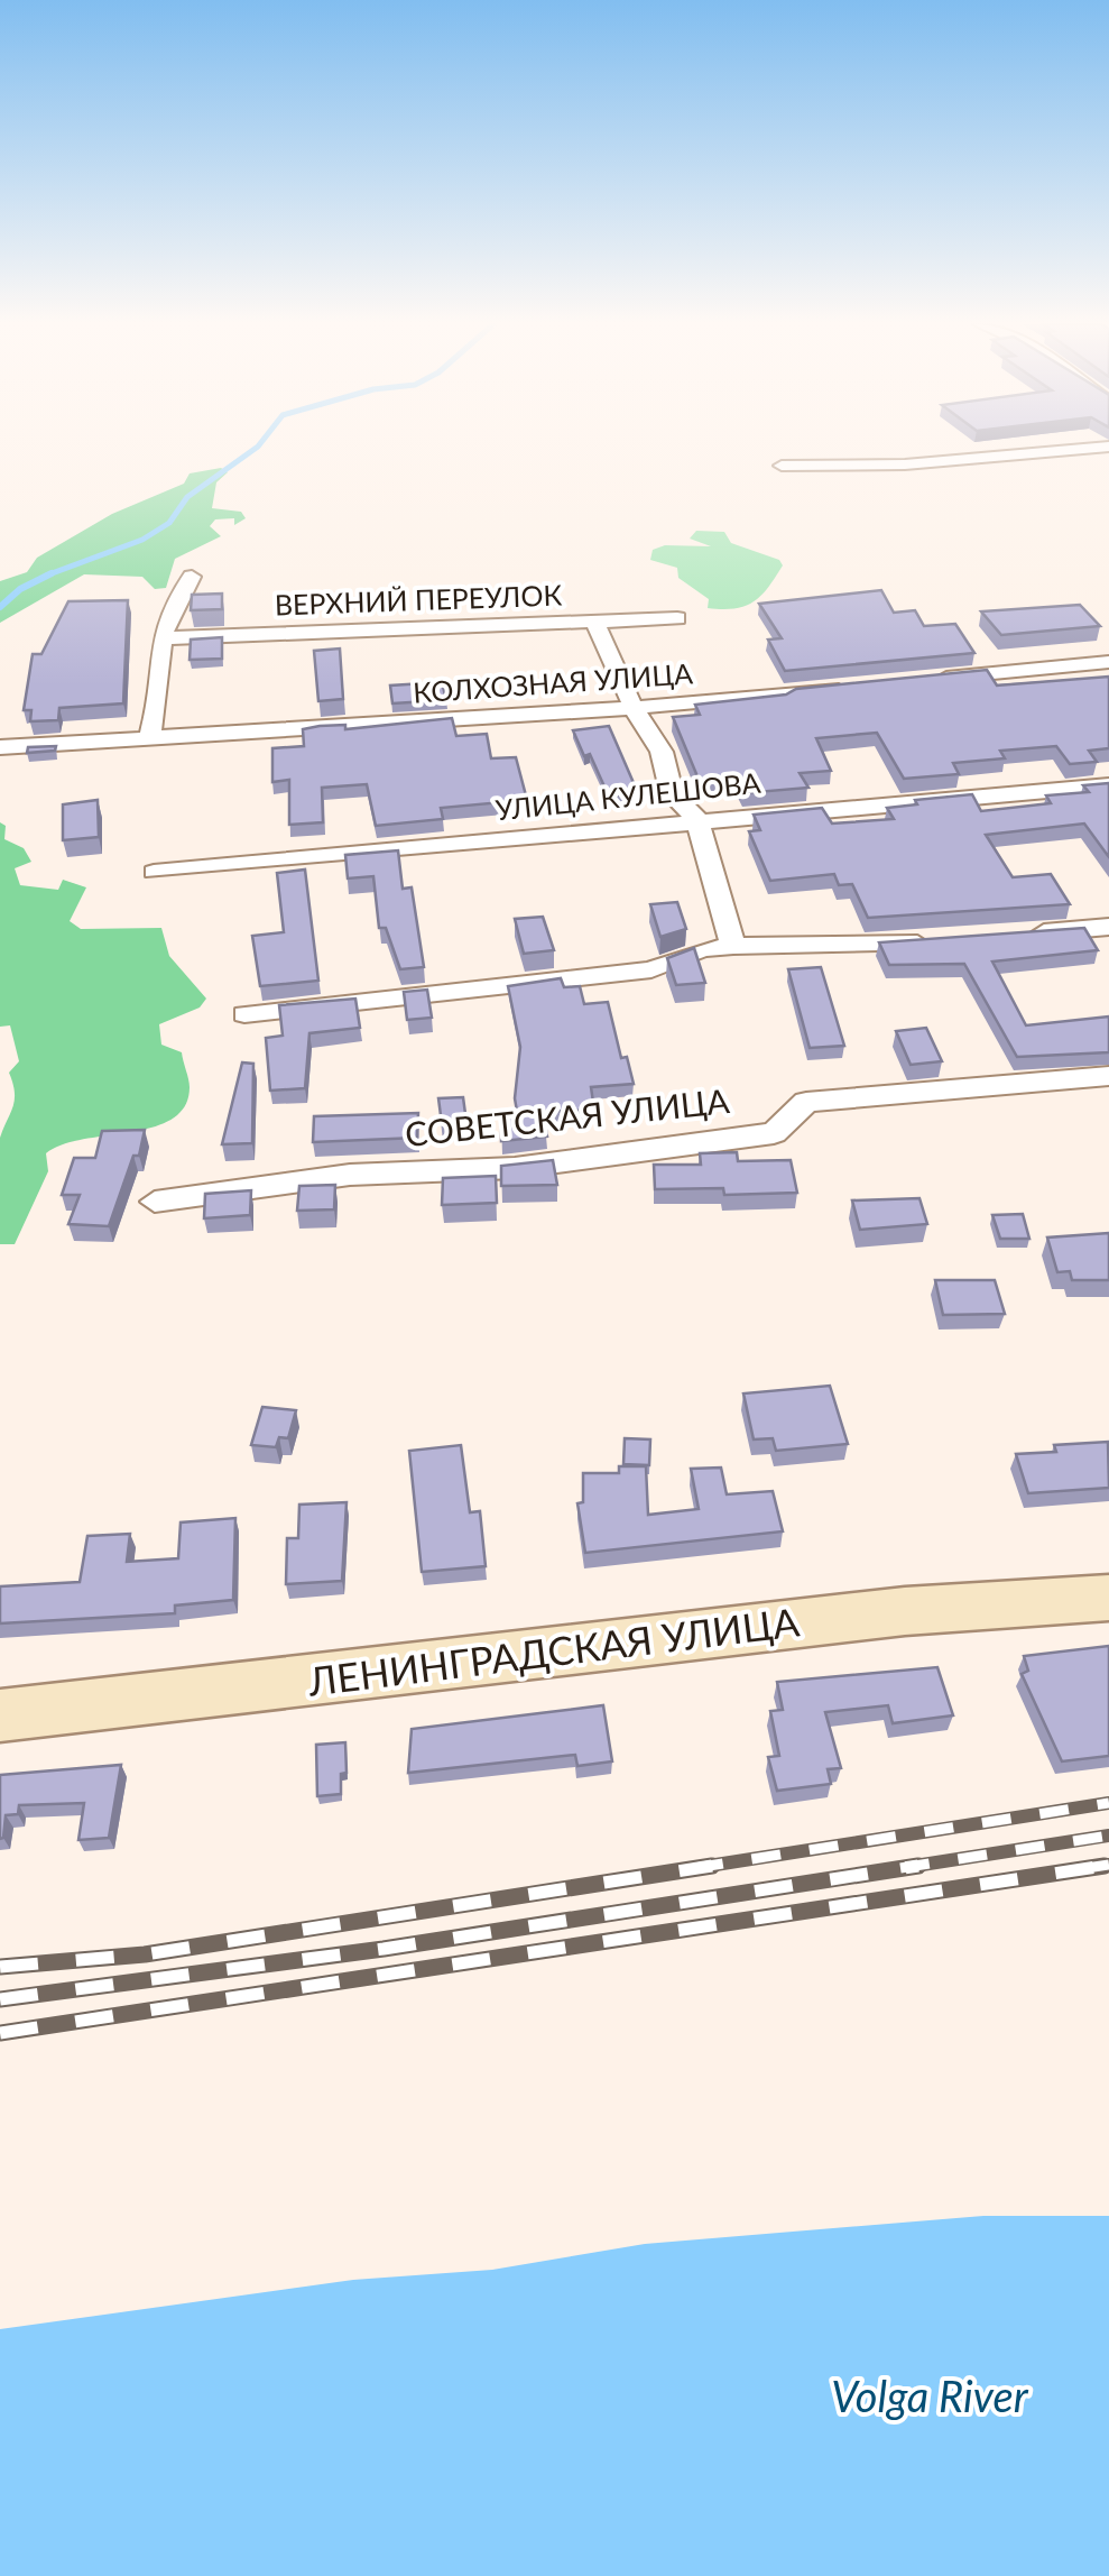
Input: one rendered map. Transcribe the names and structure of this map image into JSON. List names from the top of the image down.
{
  "streets": {
    "main road": ["ЛЕНИНГРАДСКАЯ УЛИЦА"],
    "street": [
      "ВЕРХНИЙ ПЕРЕУЛОК",
      "КОЛХОЗНАЯ УЛИЦА",
      "УЛИЦА КУЛЕШОВА",
      "СОВЕТСКАЯ УЛИЦА"
    ]
  },
  "water": ["Volga River"]
}
